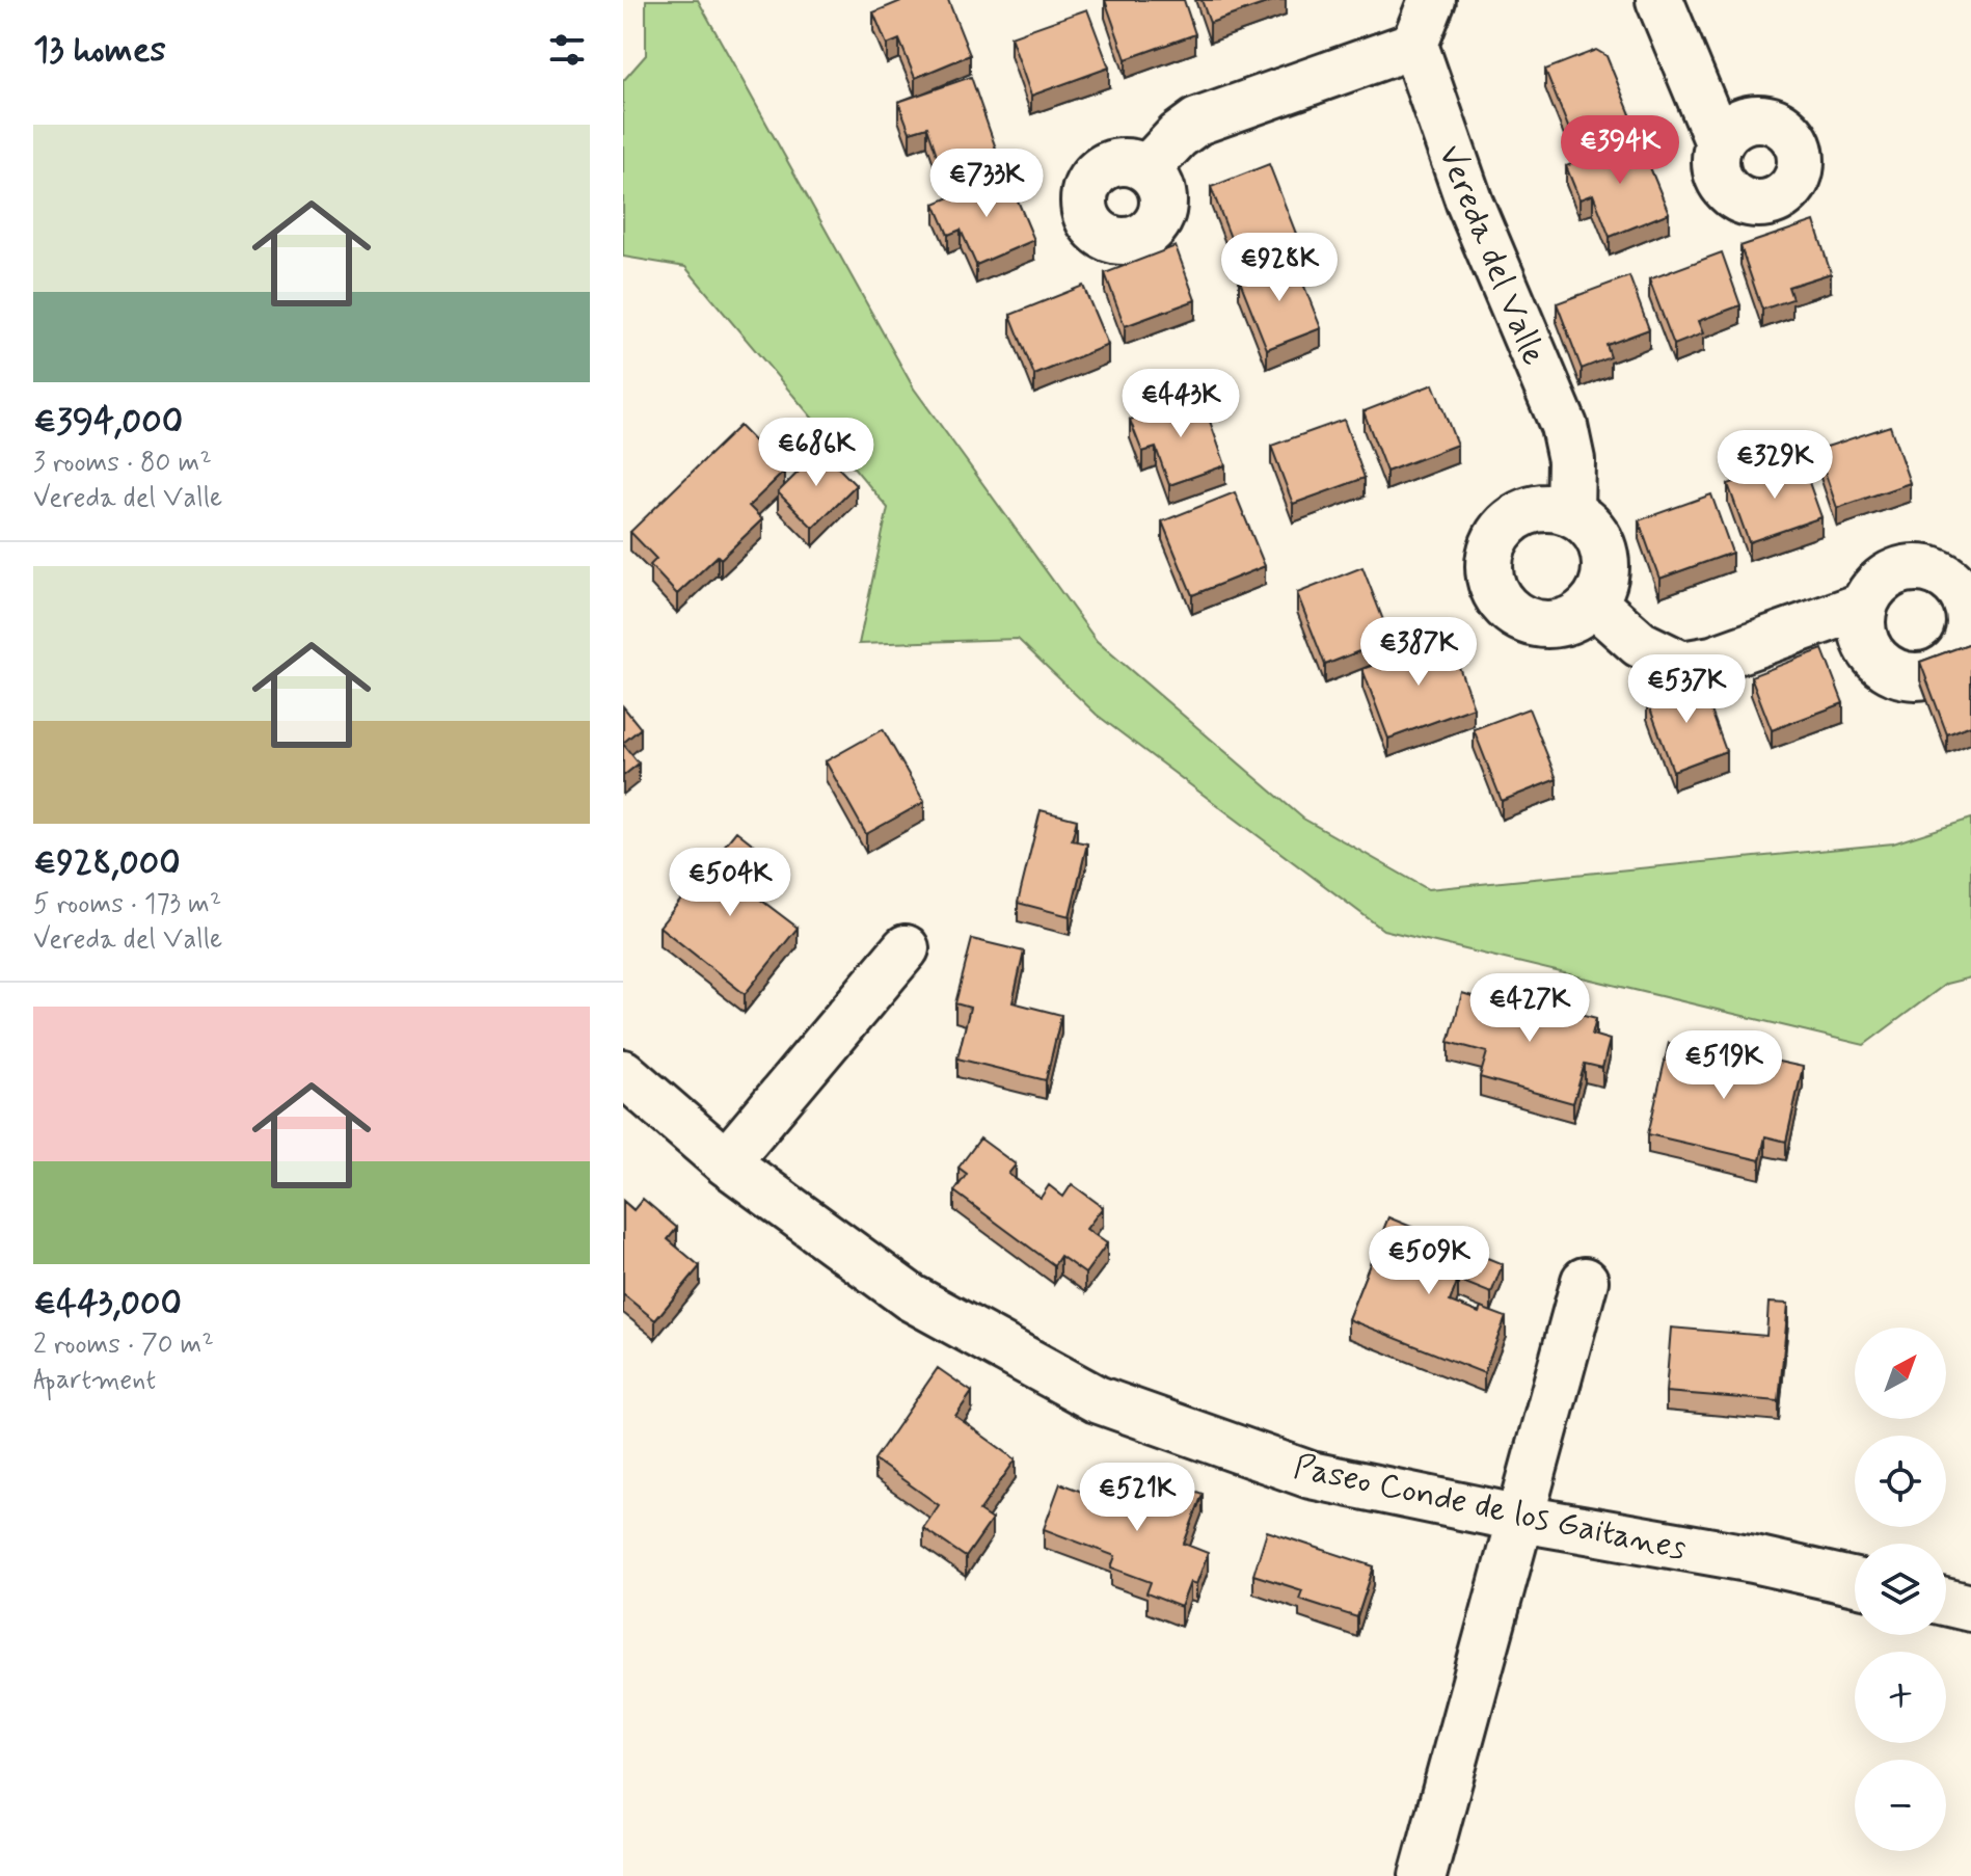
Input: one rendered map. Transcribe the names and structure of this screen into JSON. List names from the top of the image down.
{
  "streets": {
    "street": ["Vereda del Valle", "Paseo Conde de los Gaitanes"]
  },
  "north": "top right",
  "page": {
    "heading": "13 homes",
    "list": [
      {
        "name": "€394,000",
        "note": "3 rooms · 80 m² · Vereda del Valle"
      },
      {
        "name": "€928,000",
        "note": "5 rooms · 173 m² · Vereda del Valle"
      },
      {
        "name": "€443,000",
        "note": "2 rooms · 70 m² · Apartment"
      }
    ],
    "price": [
      "€394K",
      "€733K",
      "€928K",
      "€443K",
      "€686K",
      "€329K",
      "€387K",
      "€537K",
      "€504K",
      "€427K",
      "€519K",
      "€509K",
      "€521K"
    ],
    "map_buttons": ["+", "−"]
  }
}
